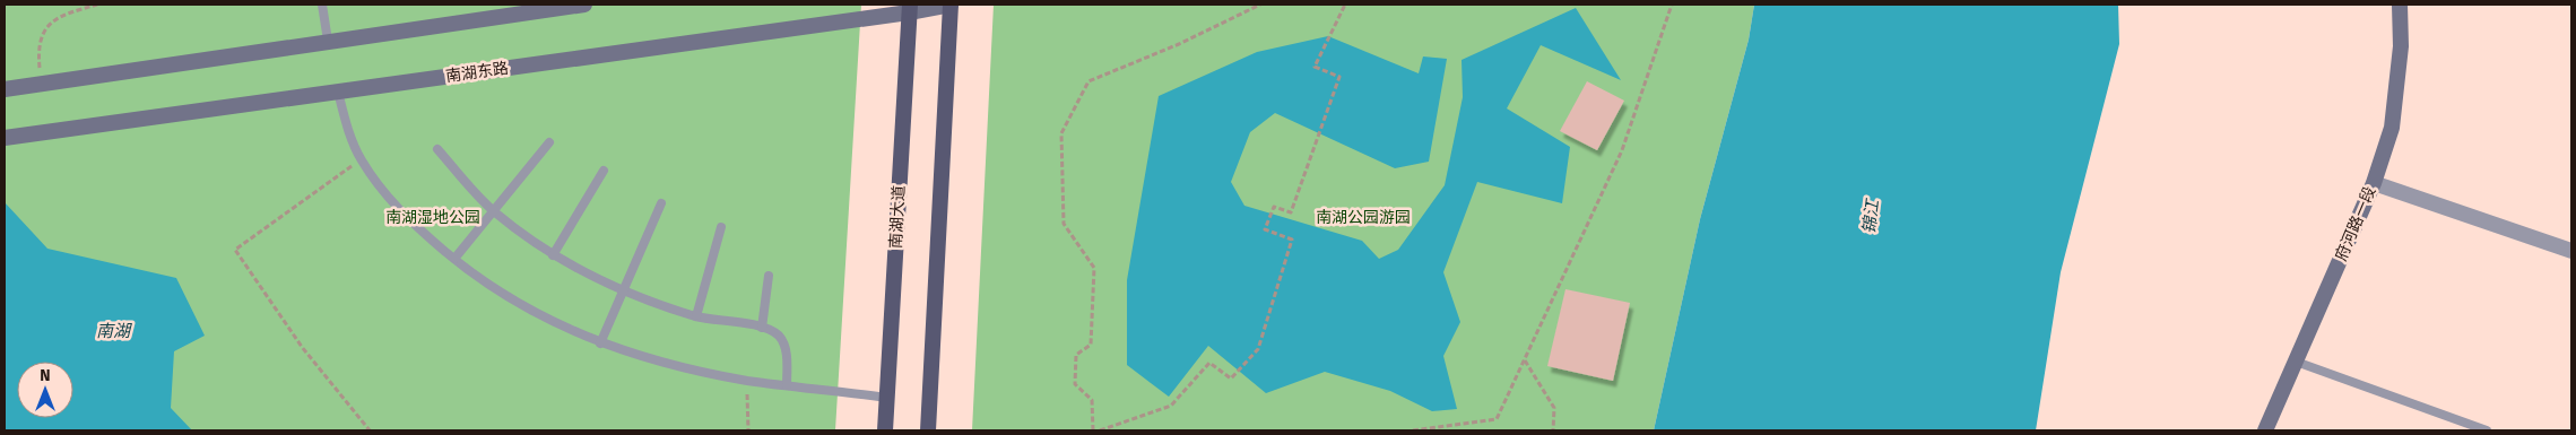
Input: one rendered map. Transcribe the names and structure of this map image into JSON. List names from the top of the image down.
{
  "streets": {
    "main road": ["南湖东路", "南湖大道", "府河路一段"]
  },
  "crossings": [
    ["南湖东路", "南湖大道"]
  ],
  "water": ["锦江", "南湖"],
  "parks": ["南湖湿地公园", "南湖公园游园"],
  "north": "top"
}
